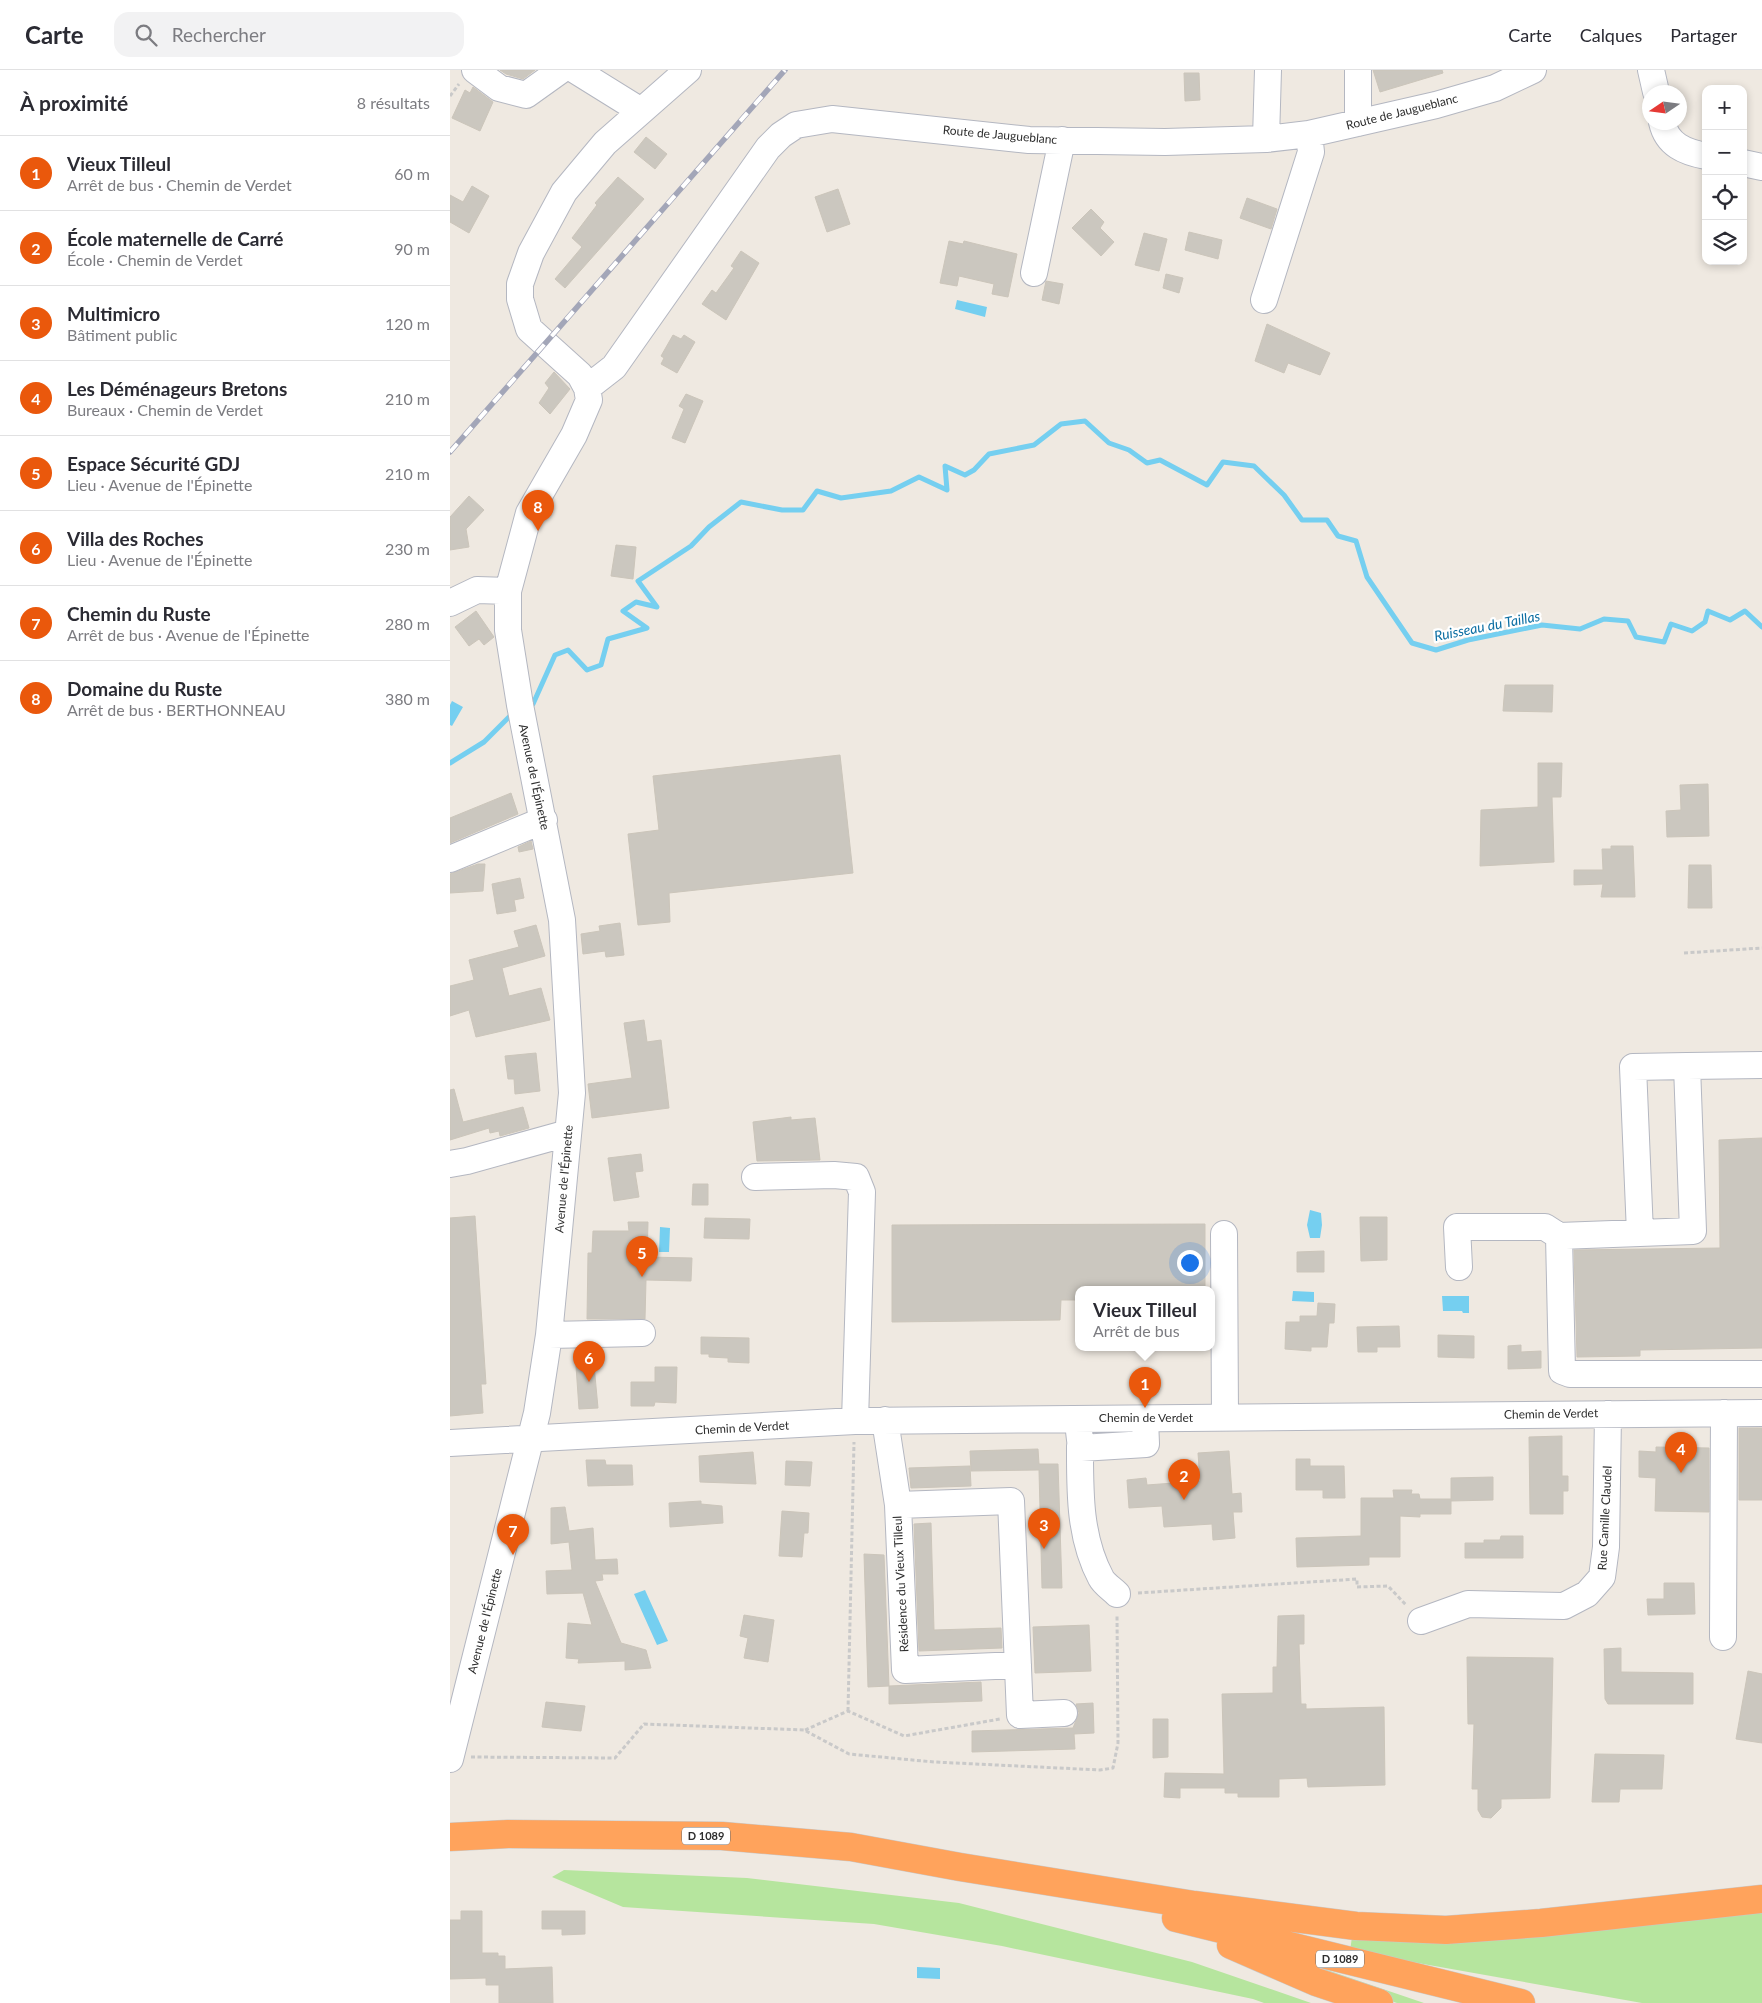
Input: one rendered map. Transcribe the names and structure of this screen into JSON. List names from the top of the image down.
{
  "streets": {
    "highway": ["D 1089"],
    "street": [
      "Route de Jaugueblanc",
      "Avenue de l'Épinette",
      "Chemin de Verdet",
      "Rue Camille Claudel",
      "Résidence du Vieux Tilleul"
    ]
  },
  "crossings": [
    ["Route de Jaugueblanc", "Avenue de l'Épinette"],
    ["Avenue de l'Épinette", "Chemin de Verdet"],
    ["Chemin de Verdet", "Rue Camille Claudel"],
    ["Chemin de Verdet", "Résidence du Vieux Tilleul"]
  ],
  "water": ["Ruisseau du Taillas"],
  "north": "left",
  "page": {
    "header": "Carte",
    "search": "Rechercher",
    "nav": ["Carte", "Calques", "Partager"],
    "heading": ["À proximité", "8 résultats"],
    "map_buttons": ["+", "−"],
    "list": [
      {
        "mark": "1",
        "name": "Vieux Tilleul",
        "note": "Arrêt de bus · Chemin de Verdet",
        "value": "60 m"
      },
      {
        "mark": "2",
        "name": "École maternelle de Carré",
        "note": "École · Chemin de Verdet",
        "value": "90 m"
      },
      {
        "mark": "3",
        "name": "Multimicro",
        "note": "Bâtiment public",
        "value": "120 m"
      },
      {
        "mark": "4",
        "name": "Les Déménageurs Bretons",
        "note": "Bureaux · Chemin de Verdet",
        "value": "210 m"
      },
      {
        "mark": "5",
        "name": "Espace Sécurité GDJ",
        "note": "Lieu · Avenue de l'Épinette",
        "value": "210 m"
      },
      {
        "mark": "6",
        "name": "Villa des Roches",
        "note": "Lieu · Avenue de l'Épinette",
        "value": "230 m"
      },
      {
        "mark": "7",
        "name": "Chemin du Ruste",
        "note": "Arrêt de bus · Avenue de l'Épinette",
        "value": "280 m"
      },
      {
        "mark": "8",
        "name": "Domaine du Ruste",
        "note": "Arrêt de bus · BERTHONNEAU",
        "value": "380 m"
      }
    ],
    "pins": [
      "8",
      "5",
      "6",
      "1",
      "4",
      "2",
      "3",
      "7"
    ],
    "popup": ["Vieux Tilleul", "Arrêt de bus"]
  }
}
